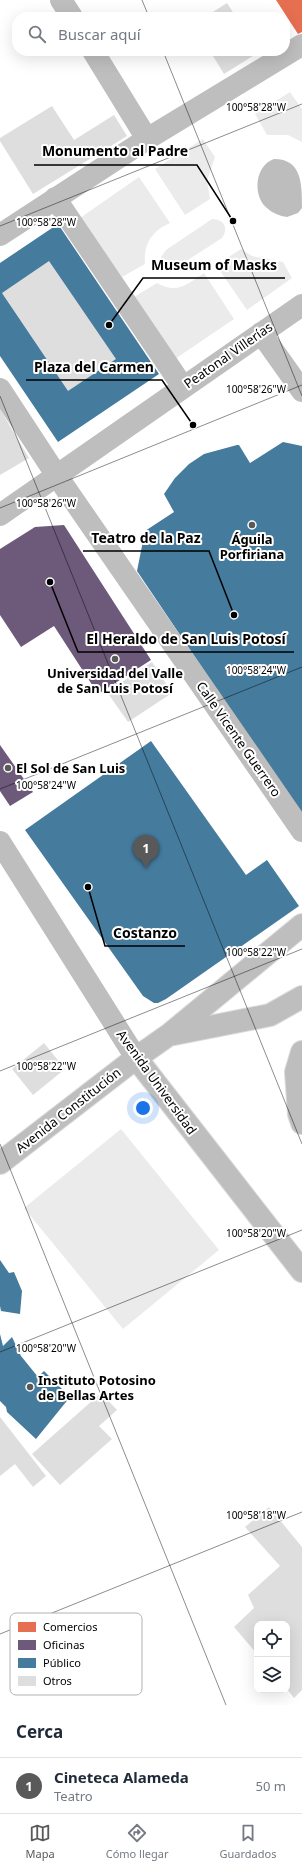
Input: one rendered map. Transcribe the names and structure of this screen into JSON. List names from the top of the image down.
{
  "streets": {
    "street": [
      "Peatonal Villerías",
      "Calle Vicente Guerrero",
      "Avenida Universidad",
      "Avenida Constitución"
    ]
  },
  "crossings": [
    ["Peatonal Villerías", "Calle Vicente Guerrero"],
    ["Avenida Universidad", "Avenida Constitución"]
  ],
  "places": [
    "Monumento al Padre",
    "Museum of Masks",
    "Plaza del Carmen",
    "Águila Porfiriana",
    "El Heraldo de San Luis Potosí",
    "Teatro de la Paz",
    "Universidad del Valle de San Luis Potosí",
    "El Sol de San Luis",
    "Costanzo",
    "Instituto Potosino de Bellas Artes"
  ],
  "legend": [
    "Comercios",
    "Oficinas",
    "Público",
    "Otros"
  ],
  "page": {
    "search": "Buscar aquí",
    "pins": "1",
    "heading": "Cerca",
    "list": [
      {
        "mark": "1",
        "name": "Cineteca Alameda",
        "note": "Teatro",
        "value": "50 m"
      }
    ],
    "nav": ["Mapa", "Cómo llegar", "Guardados"]
  },
  "coordinates": [
    "100°58'28\"W",
    "100°58'26\"W",
    "100°58'24\"W",
    "100°58'22\"W",
    "100°58'20\"W",
    "100°58'18\"W"
  ]
}
